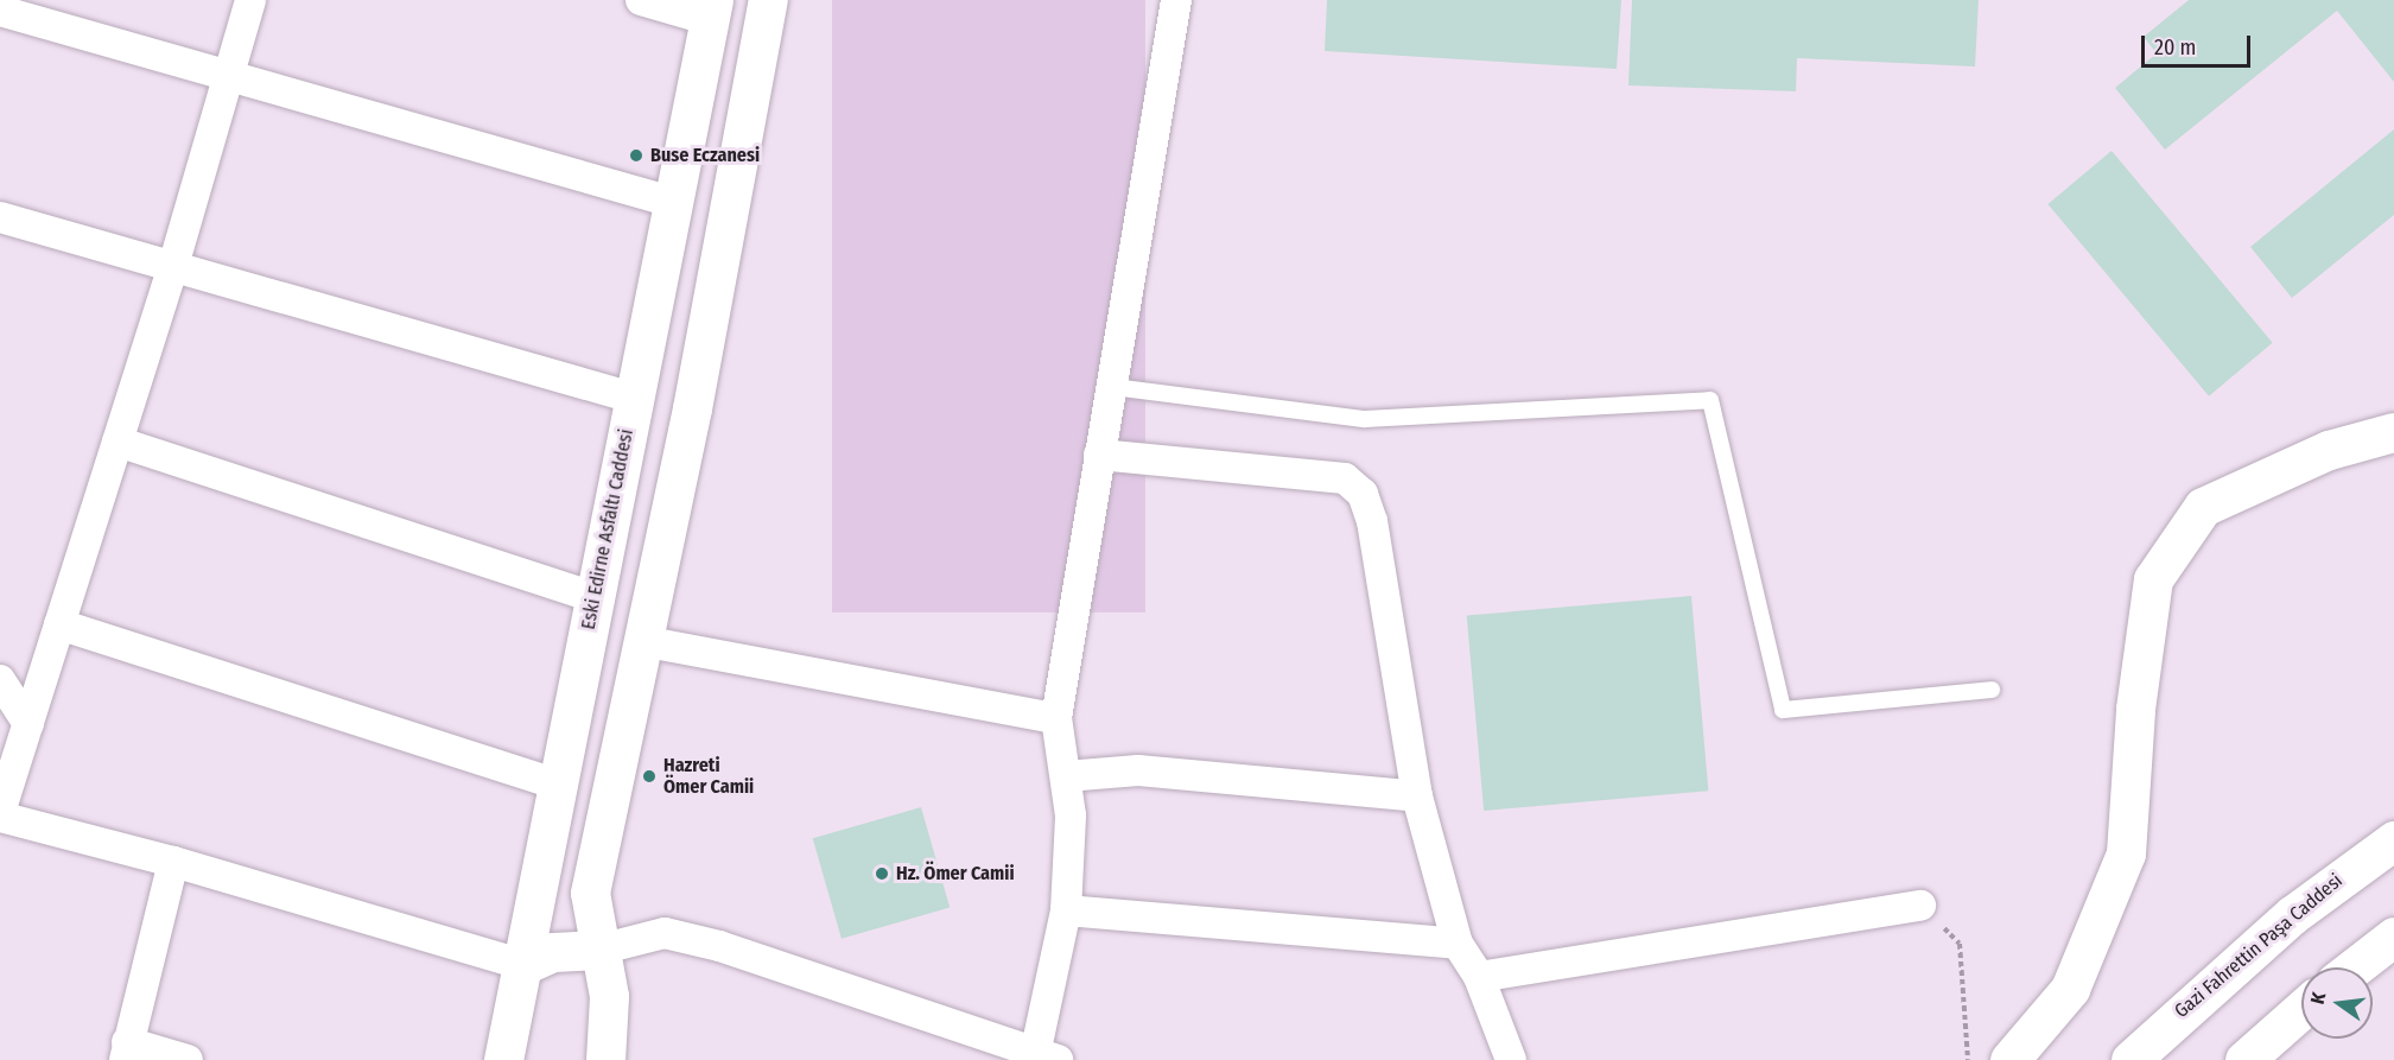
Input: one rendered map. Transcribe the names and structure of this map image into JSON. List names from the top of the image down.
{
  "streets": {
    "main road": ["Eski Edirne Asfaltı Caddesi", "Gazi Fahrettin Paşa Caddesi"]
  },
  "places": ["Buse Eczanesi", "Hazreti Ömer Camii", "Hz. Ömer Camii"],
  "scale_bar": "20 m",
  "north": "left"
}
